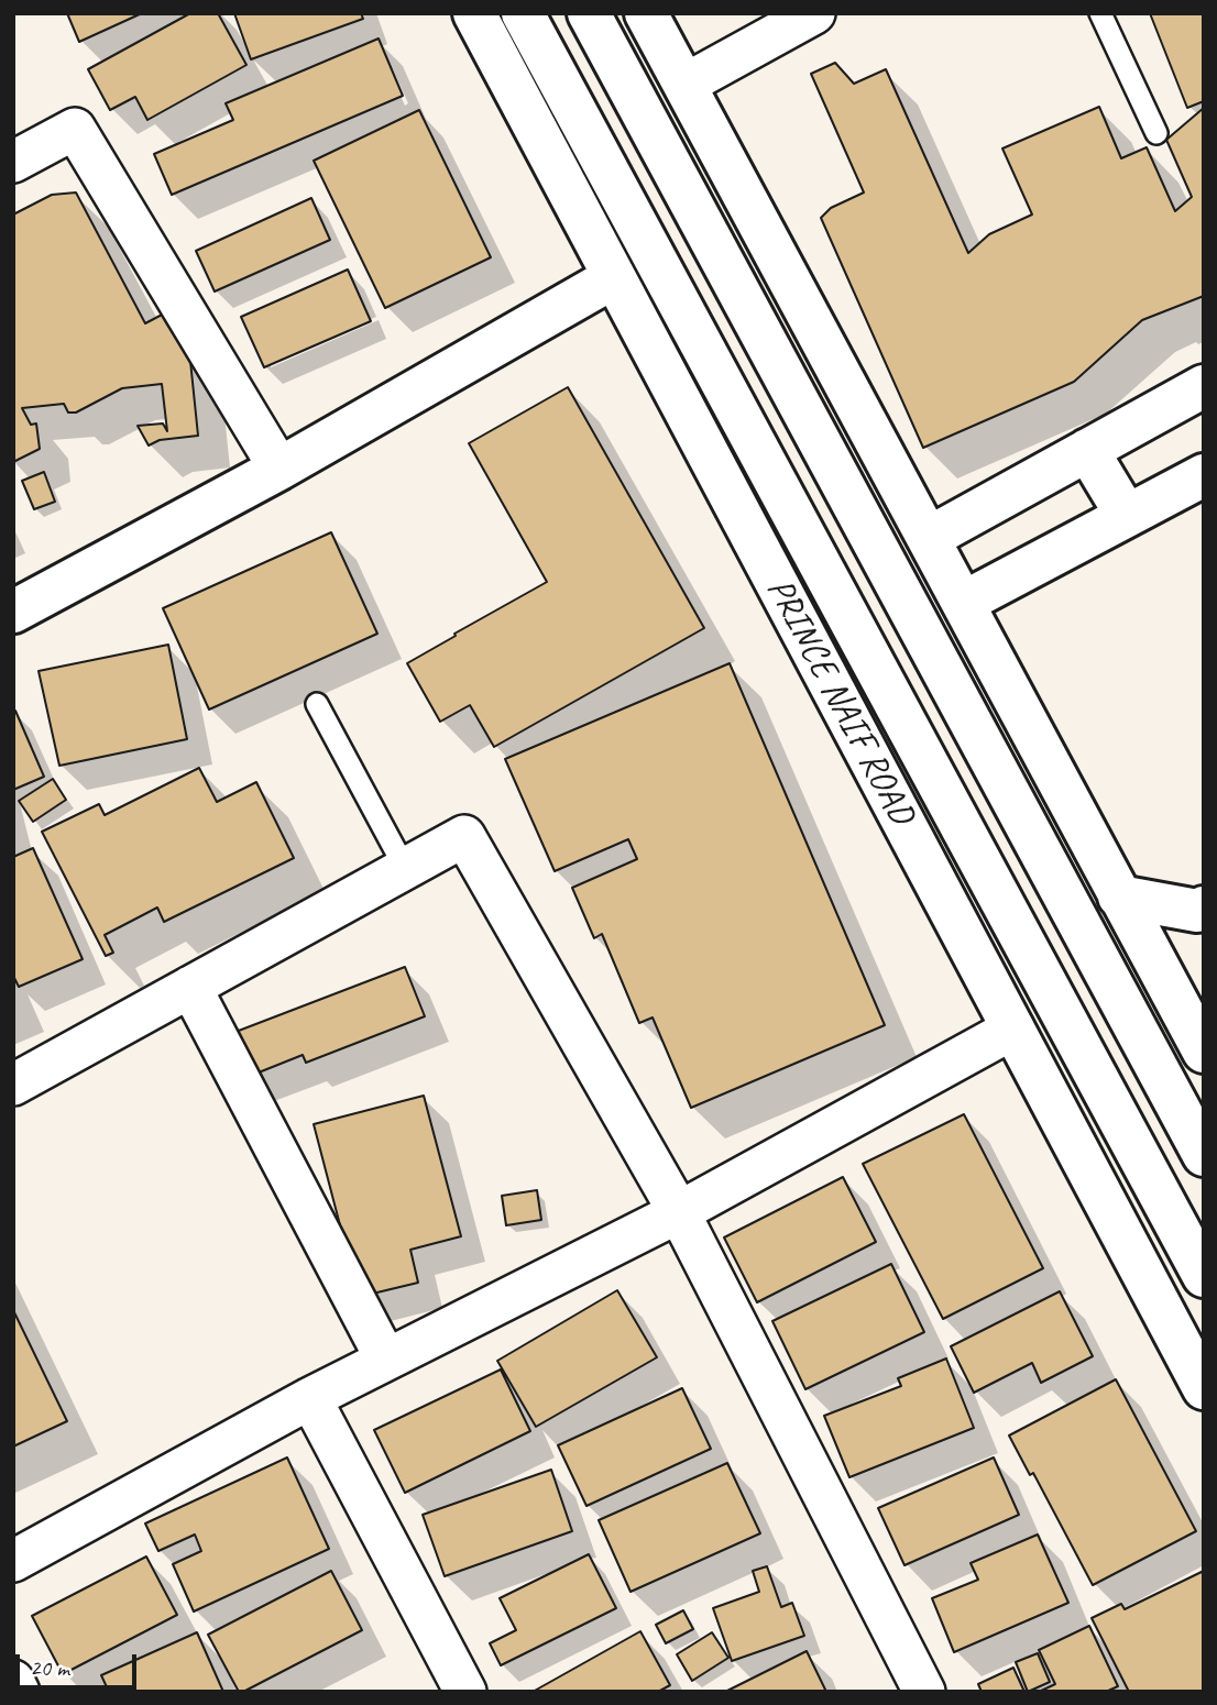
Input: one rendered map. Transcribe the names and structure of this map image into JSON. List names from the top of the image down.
{
  "streets": {
    "main road": ["PRINCE NAIF ROAD"]
  },
  "scale_bar": "20 m"
}
